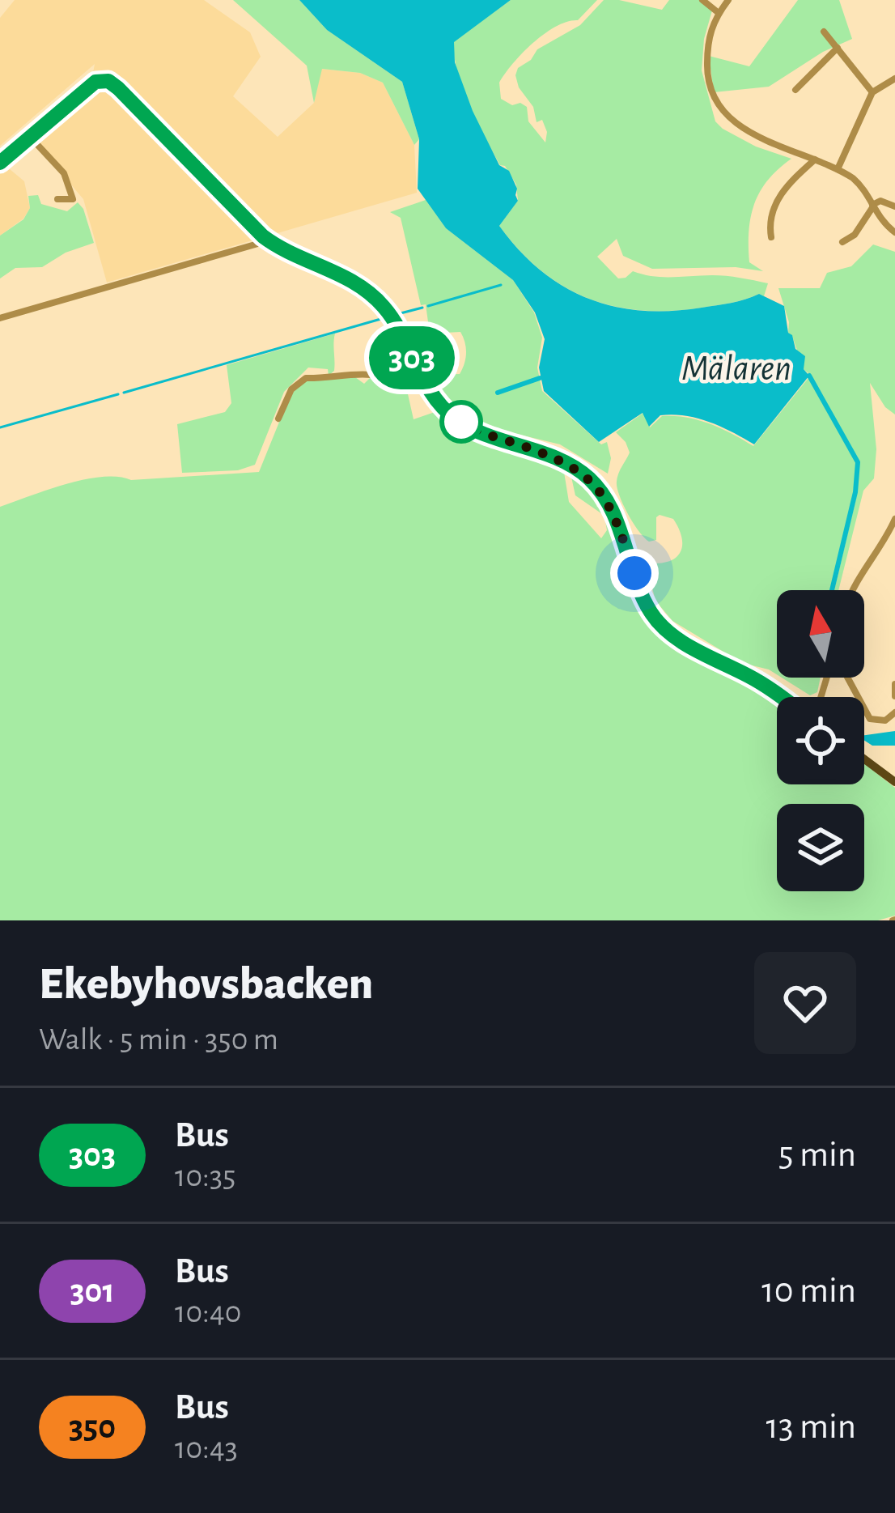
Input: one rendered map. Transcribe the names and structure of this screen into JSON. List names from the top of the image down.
{
  "water": ["Mälaren"],
  "lines": ["bus line 303"],
  "north": "top",
  "page": {
    "on_map": "303",
    "heading": ["Ekebyhovsbacken", "Walk · 5 min · 350 m"],
    "list": [
      {
        "mark": "303",
        "name": "Bus",
        "note": "10:35",
        "value": "5 min"
      },
      {
        "mark": "301",
        "name": "Bus",
        "note": "10:40",
        "value": "10 min"
      },
      {
        "mark": "350",
        "name": "Bus",
        "note": "10:43",
        "value": "13 min"
      }
    ]
  }
}
